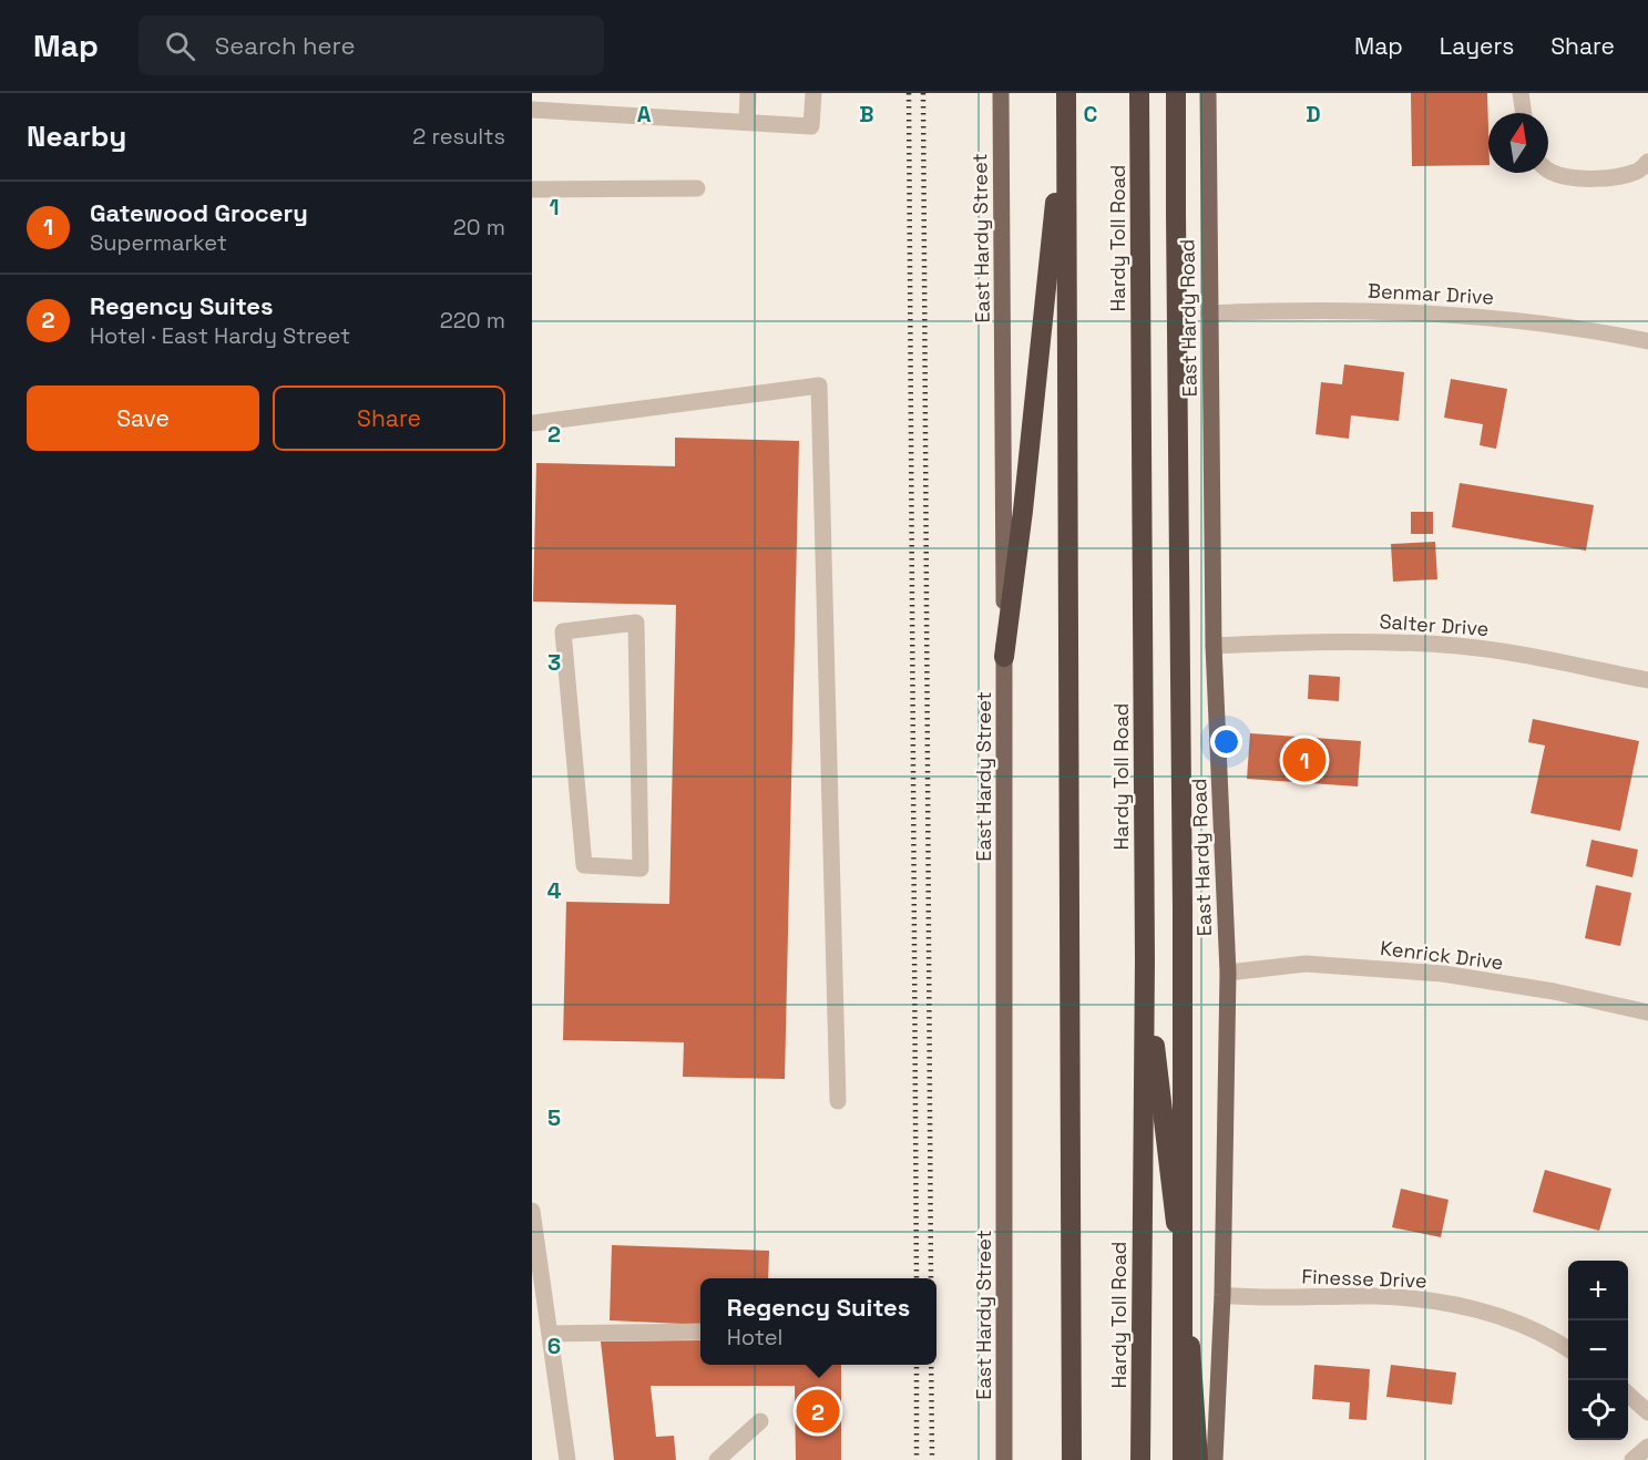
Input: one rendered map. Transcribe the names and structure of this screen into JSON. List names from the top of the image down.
{
  "streets": {
    "highway": ["Hardy Toll Road"],
    "main road": ["East Hardy Street", "East Hardy Road"],
    "street": [
      "Benmar Drive",
      "Salter Drive",
      "Kenrick Drive",
      "Finesse Drive"
    ]
  },
  "crossings": [
    ["Benmar Drive", "East Hardy Road"],
    ["East Hardy Road", "Salter Drive"],
    ["East Hardy Road", "Kenrick Drive"],
    ["East Hardy Road", "Finesse Drive"]
  ],
  "north": "top",
  "page": {
    "header": "Map",
    "search": "Search here",
    "nav": ["Map", "Layers", "Share"],
    "heading": ["Nearby", "2 results"],
    "list": [
      {
        "mark": "1",
        "name": "Gatewood Grocery",
        "note": "Supermarket",
        "value": "20 m"
      },
      {
        "mark": "2",
        "name": "Regency Suites",
        "note": "Hotel · East Hardy Street",
        "value": "220 m"
      }
    ],
    "buttons": ["Save", "Share"],
    "pins": ["1", "2"],
    "map_buttons": ["+", "−"],
    "popup": ["Regency Suites", "Hotel"]
  },
  "grid": {
    "columns": [
      "A",
      "B",
      "C",
      "D"
    ],
    "rows": [
      "1",
      "2",
      "3",
      "4",
      "5",
      "6"
    ]
  }
}
